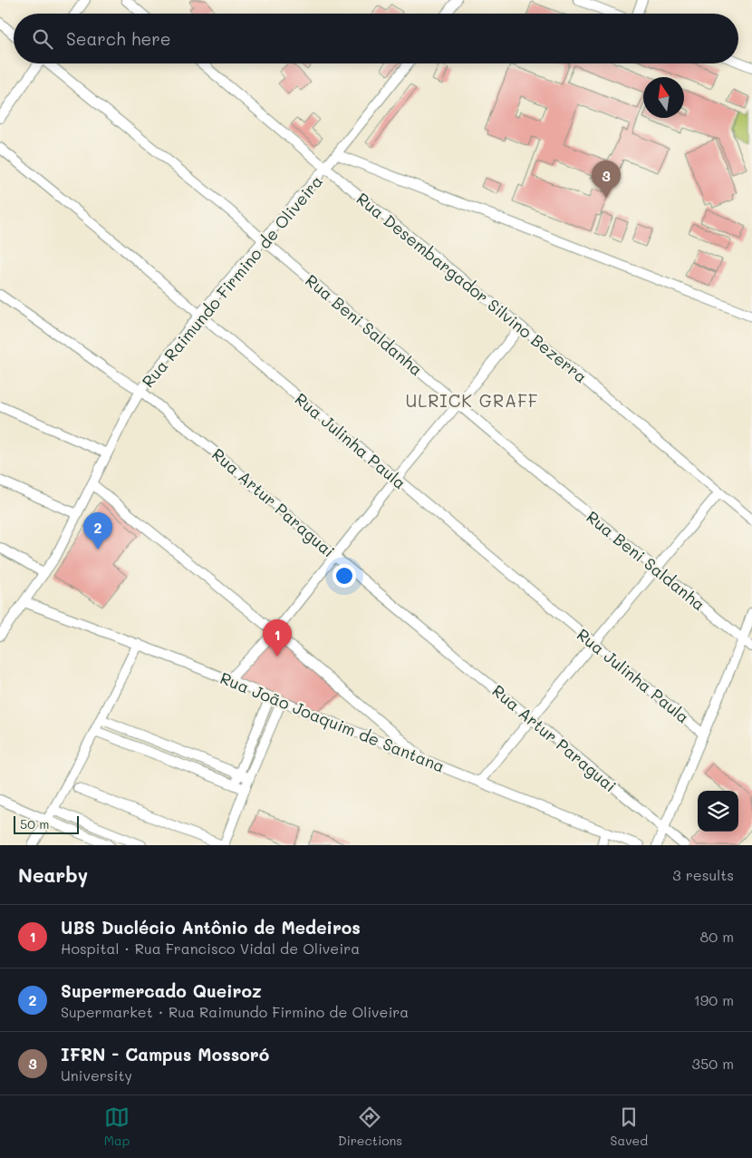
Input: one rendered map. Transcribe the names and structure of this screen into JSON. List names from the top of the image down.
{
  "streets": {
    "street": [
      "Rua Raimundo Firmino de Oliveira",
      "Rua Desembargador Silvino Bezerra",
      "Rua Beni Saldanha",
      "Rua Julinha Paula",
      "Rua Artur Paraguai",
      "Rua João Joaquim de Santana"
    ]
  },
  "crossings": [
    ["Rua Raimundo Firmino de Oliveira", "Rua Desembargador Silvino Bezerra"],
    ["Rua Raimundo Firmino de Oliveira", "Rua Beni Saldanha"],
    ["Rua Raimundo Firmino de Oliveira", "Rua Julinha Paula"],
    ["Rua Raimundo Firmino de Oliveira", "Rua Artur Paraguai"],
    ["Rua Raimundo Firmino de Oliveira", "Rua João Joaquim de Santana"]
  ],
  "districts": ["ULRICK GRAFF"],
  "scale_bar": "50 m",
  "north": "top",
  "page": {
    "search": "Search here",
    "pins": ["3", "2", "1"],
    "scale": "50 m",
    "heading": ["Nearby", "3 results"],
    "list": [
      {
        "mark": "1",
        "name": "UBS Duclécio Antônio de Medeiros",
        "note": "Hospital · Rua Francisco Vidal de Oliveira",
        "value": "80 m"
      },
      {
        "mark": "2",
        "name": "Supermercado Queiroz",
        "note": "Supermarket · Rua Raimundo Firmino de Oliveira",
        "value": "190 m"
      },
      {
        "mark": "3",
        "name": "IFRN - Campus Mossoró",
        "note": "University",
        "value": "350 m"
      }
    ],
    "nav": ["Map", "Directions", "Saved"]
  }
}
